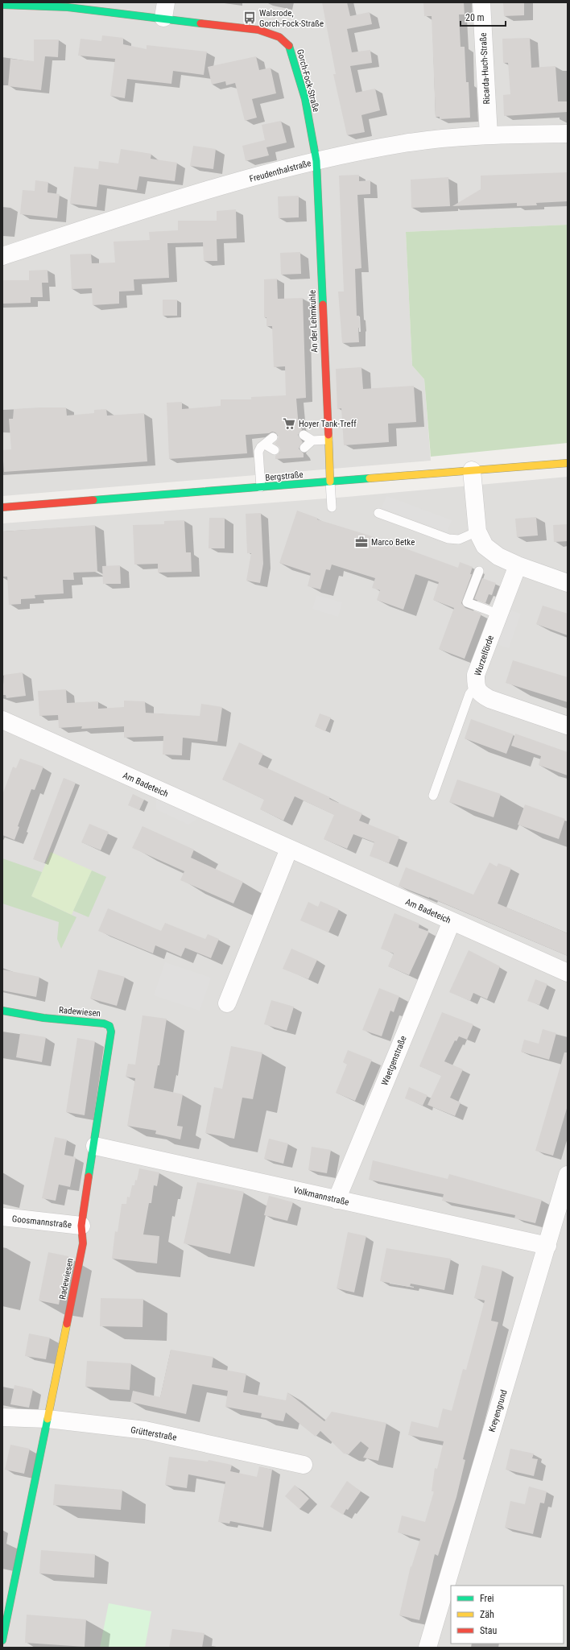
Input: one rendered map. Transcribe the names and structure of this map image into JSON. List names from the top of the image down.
{
  "streets": {
    "street": [
      "Ricarda-Huch-Straße",
      "Gorch-Fock-Straße",
      "Freudenthalstraße",
      "An der Lehmkuhle",
      "Bergstraße",
      "Wurzelförde",
      "Am Badeteich",
      "Radewiesen",
      "Waetgenstraße",
      "Volkmannstraße",
      "Goosmannstraße",
      "Kreyengrund",
      "Grütterstraße"
    ]
  },
  "crossings": [
    ["Ricarda-Huch-Straße", "Freudenthalstraße"],
    ["Gorch-Fock-Straße", "Freudenthalstraße"],
    ["Gorch-Fock-Straße", "An der Lehmkuhle"],
    ["Freudenthalstraße", "An der Lehmkuhle"],
    ["An der Lehmkuhle", "Bergstraße"],
    ["Am Badeteich", "Waetgenstraße"],
    ["Radewiesen", "Volkmannstraße"],
    ["Radewiesen", "Goosmannstraße"],
    ["Radewiesen", "Grütterstraße"],
    ["Waetgenstraße", "Volkmannstraße"],
    ["Volkmannstraße", "Kreyengrund"]
  ],
  "places": {
    "bus stop": ["Walsrode, Gorch-Fock-Straße"],
    "supermarket": ["Hoyer Tank-Treff"],
    "office": ["Marco Betke"]
  },
  "legend": ["Frei", "Zäh", "Stau"],
  "scale_bar": "20 m"
}
